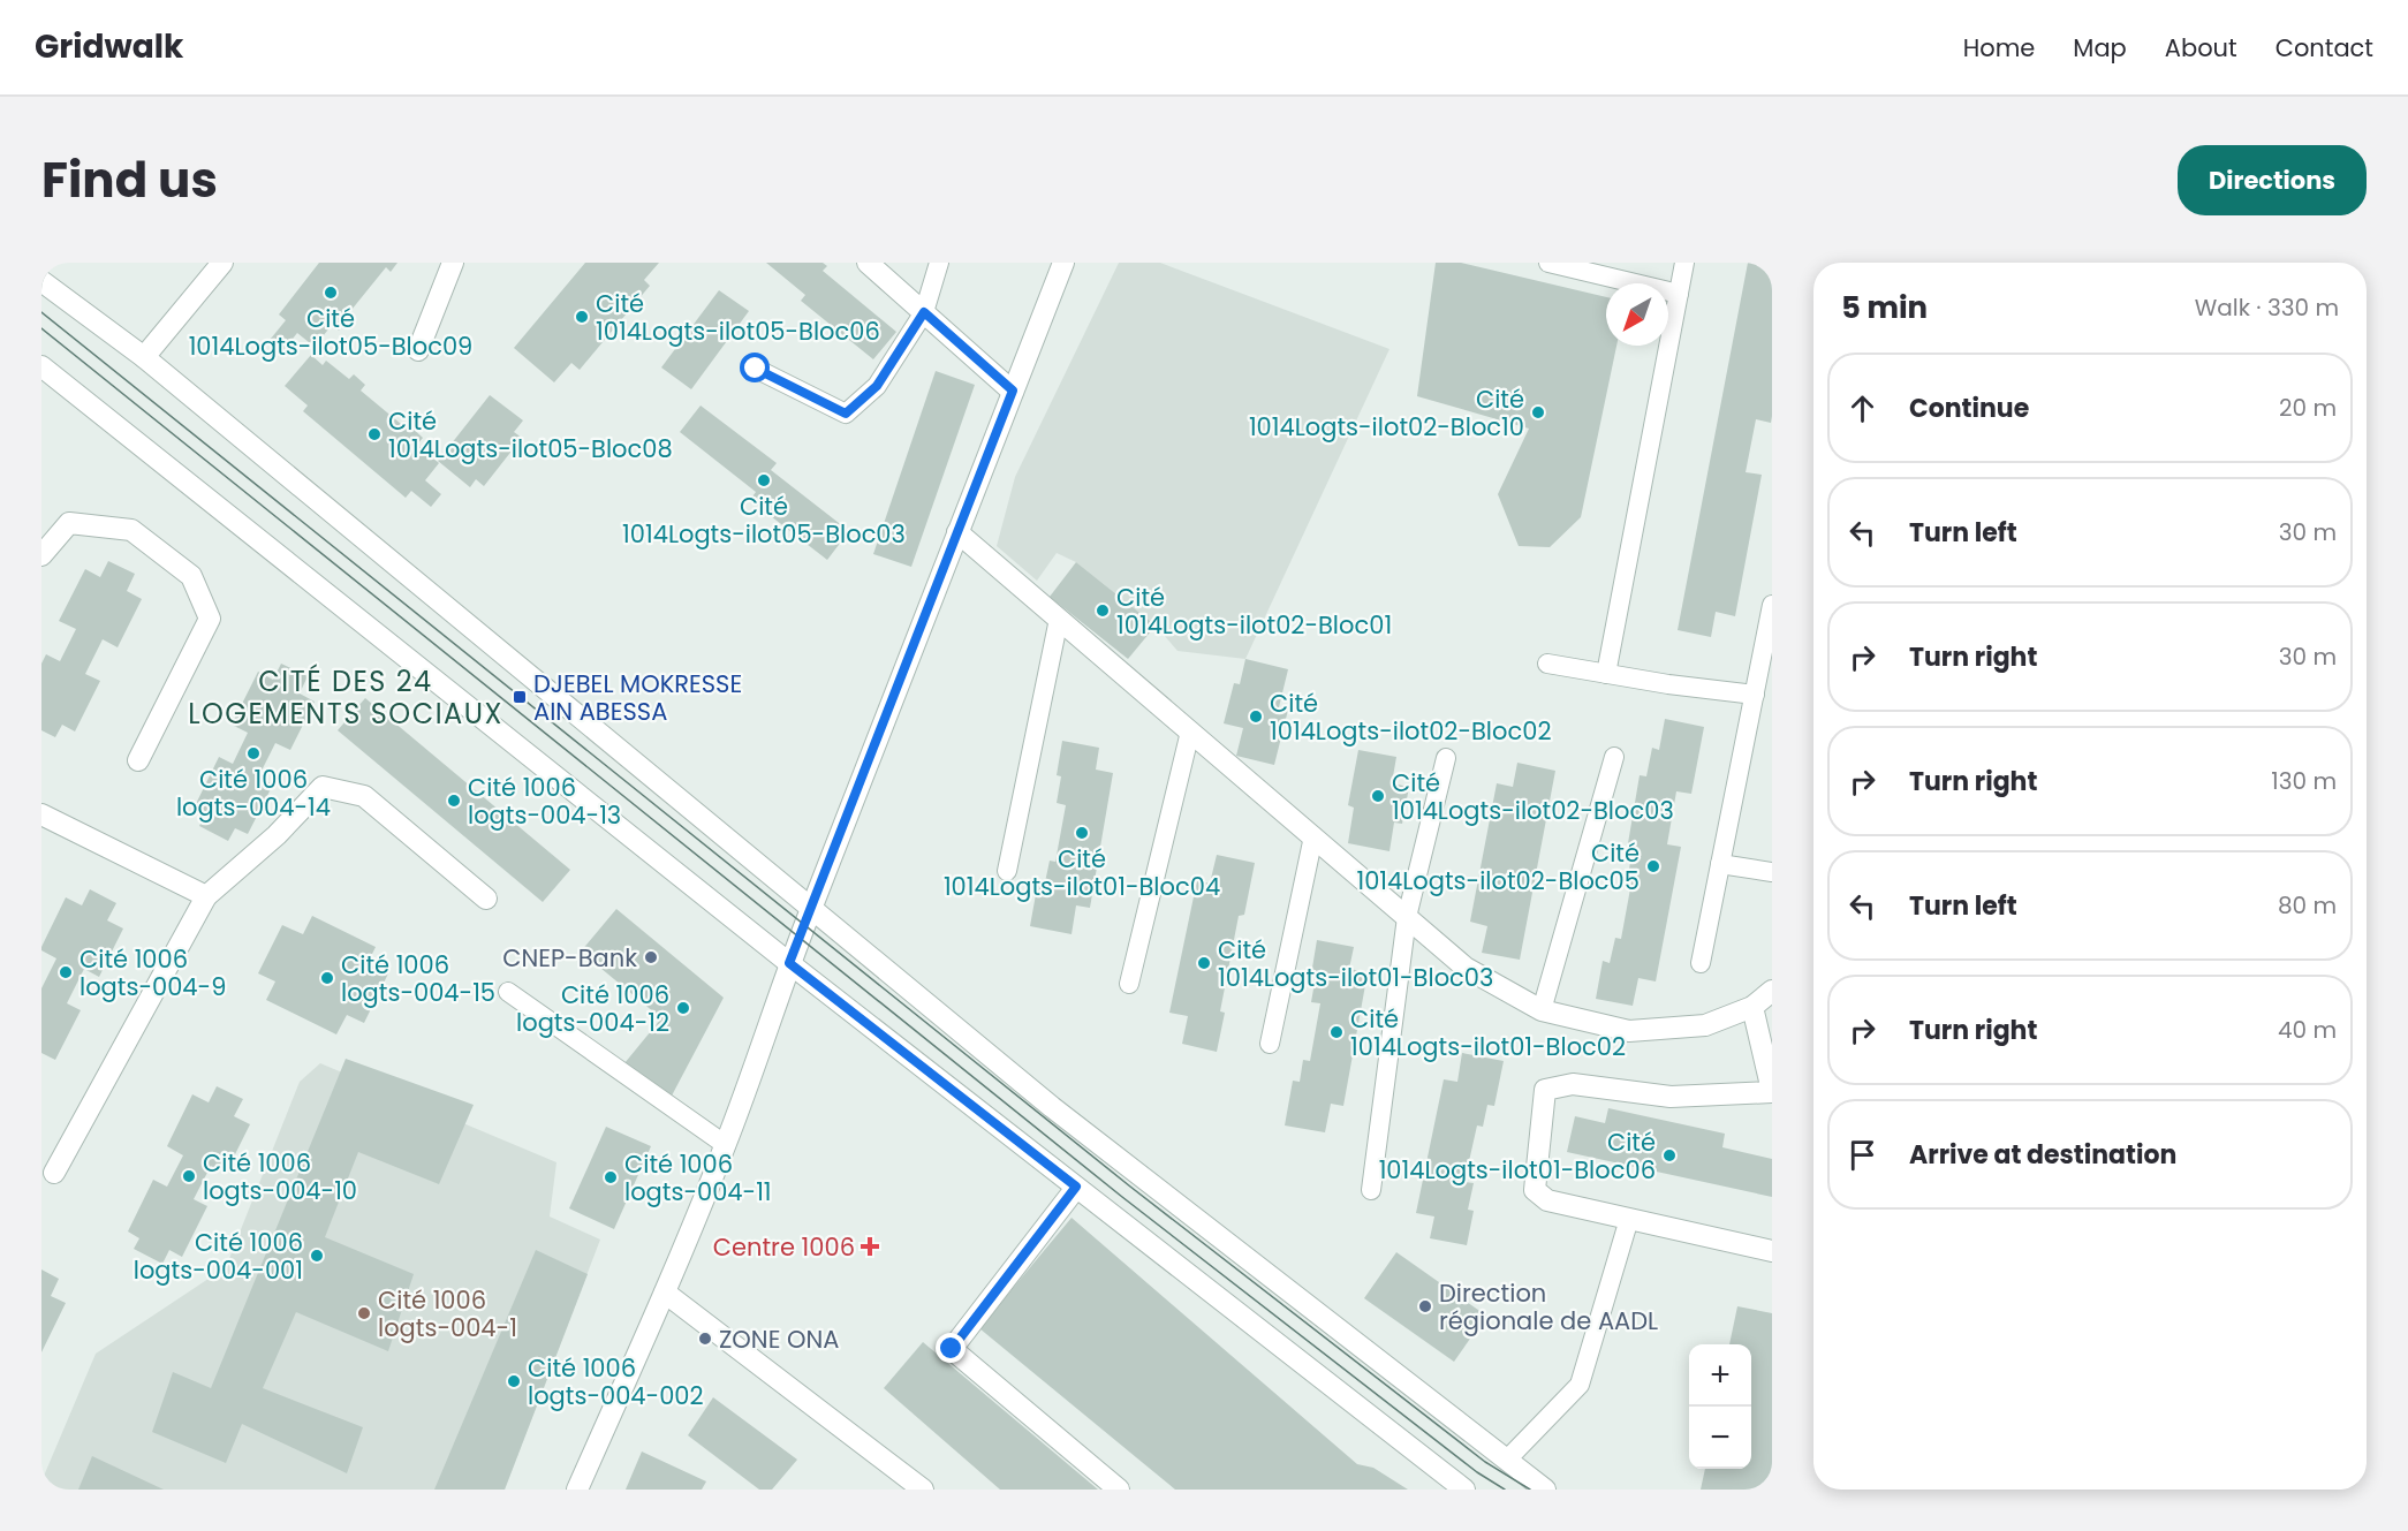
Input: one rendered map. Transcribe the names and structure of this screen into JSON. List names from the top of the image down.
{
  "districts": ["CITÉ DES 24 LOGEMENTS SOCIAUX"],
  "places": {
    "other": [
      "Cité 1014Logts-ilot05-Bloc09",
      "Cité 1014Logts-ilot05-Bloc06",
      "Cité 1014Logts-ilot02-Bloc10",
      "Cité 1014Logts-ilot05-Bloc08",
      "Cité 1014Logts-ilot05-Bloc03",
      "Cité 1014Logts-ilot02-Bloc01",
      "Cité 1014Logts-ilot02-Bloc02",
      "Cité 1006 logts-004-14",
      "Cité 1014Logts-ilot02-Bloc03",
      "Cité 1006 logts-004-13",
      "Cité 1014Logts-ilot01-Bloc04",
      "Cité 1014Logts-ilot02-Bloc05",
      "CNEP-Bank",
      "Cité 1014Logts-ilot01-Bloc03",
      "Cité 1006 logts-004-9",
      "Cité 1006 logts-004-15",
      "Cité 1006 logts-004-12",
      "Cité 1014Logts-ilot01-Bloc02",
      "Cité 1014Logts-ilot01-Bloc06",
      "Cité 1006 logts-004-10",
      "Cité 1006 logts-004-11",
      "Cité 1006 logts-004-001",
      "Direction régionale de AADL",
      "Cité 1006 logts-004-1",
      "ZONE ONA",
      "Cité 1006 logts-004-002"
    ],
    "transit": ["DJEBEL MOKRESSE AIN ABESSA"],
    "health": ["Centre 1006"]
  },
  "north": "bottom left",
  "page": {
    "header": "Gridwalk",
    "nav": [
      "Home",
      "Map",
      "About",
      "Contact"
    ],
    "title": "Find us",
    "buttons": "Directions",
    "heading": ["5 min", "Walk · 330 m"],
    "list": [
      ["Continue", "20 m"],
      ["Turn left", "30 m"],
      ["Turn right", "30 m"],
      ["Turn right", "130 m"],
      ["Turn left", "80 m"],
      ["Turn right", "40 m"],
      "Arrive at destination"
    ],
    "map_buttons": ["+", "−"]
  }
}
